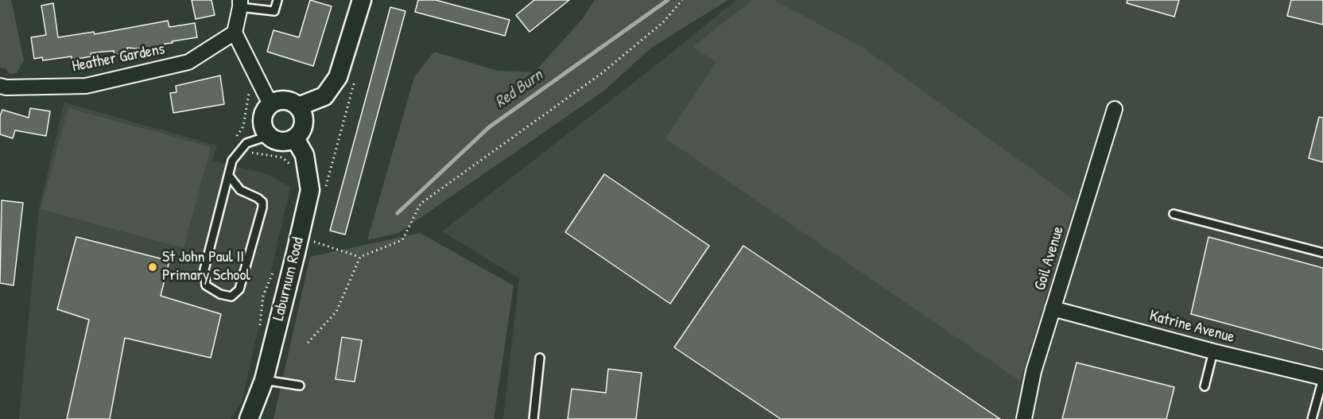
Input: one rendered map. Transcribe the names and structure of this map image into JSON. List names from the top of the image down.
{
  "streets": {
    "street": [
      "Heather Gardens",
      "Goil Avenue",
      "Laburnum Road",
      "Katrine Avenue"
    ]
  },
  "crossings": [
    ["Goil Avenue", "Katrine Avenue"]
  ],
  "water": ["Red Burn"],
  "places": ["St John Paul II Primary School"]
}
